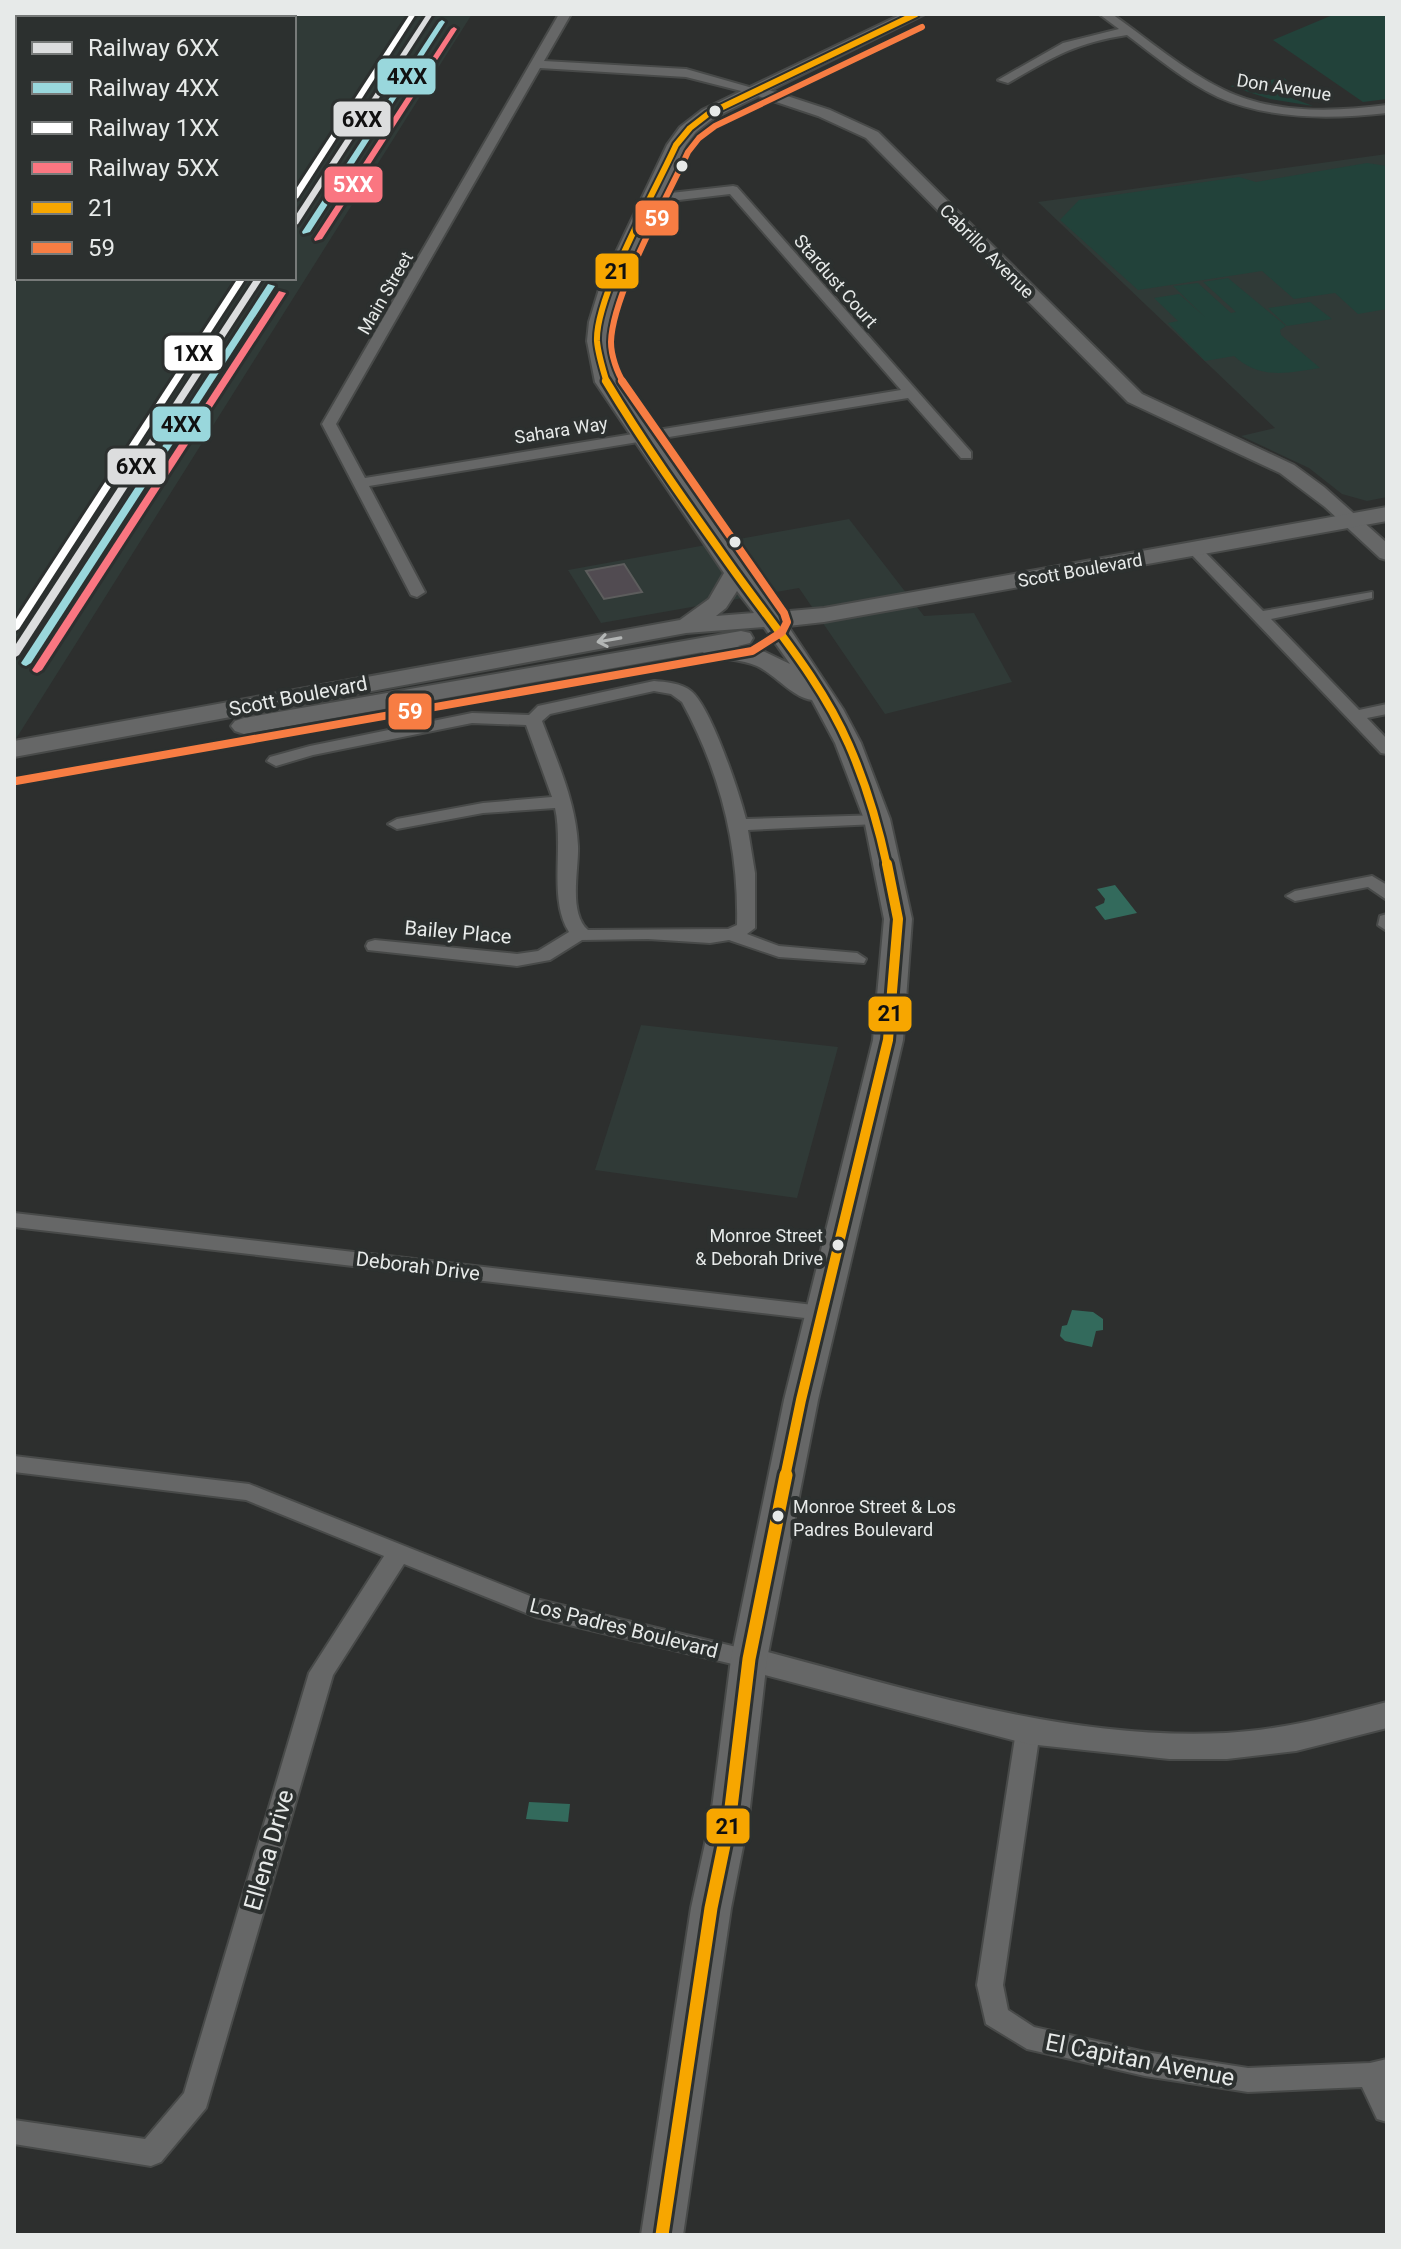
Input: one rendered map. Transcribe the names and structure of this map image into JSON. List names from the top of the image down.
{
  "streets": {
    "main road": ["Scott Boulevard"],
    "street": [
      "Don Avenue",
      "Cabrillo Avenue",
      "Stardust Court",
      "Main Street",
      "Sahara Way",
      "Bailey Place",
      "Deborah Drive",
      "Los Padres Boulevard",
      "Ellena Drive",
      "El Capitan Avenue"
    ]
  },
  "crossings": [
    ["Cabrillo Avenue", "Main Street"],
    ["Cabrillo Avenue", "Scott Boulevard"],
    ["Stardust Court", "Sahara Way"],
    ["Main Street", "Sahara Way"],
    ["Los Padres Boulevard", "Ellena Drive"],
    ["Los Padres Boulevard", "El Capitan Avenue"]
  ],
  "places": ["Monroe Street & Deborah Drive", "Monroe Street & Los Padres Boulevard"],
  "lines": [
    "rail line 6XX",
    "rail line 1XX",
    "transit line 21",
    "rail line 4XX",
    "transit line 59",
    "rail line 5XX"
  ],
  "legend": [
    "Railway 6XX",
    "Railway 4XX",
    "Railway 1XX",
    "Railway 5XX",
    "21",
    "59"
  ]
}
